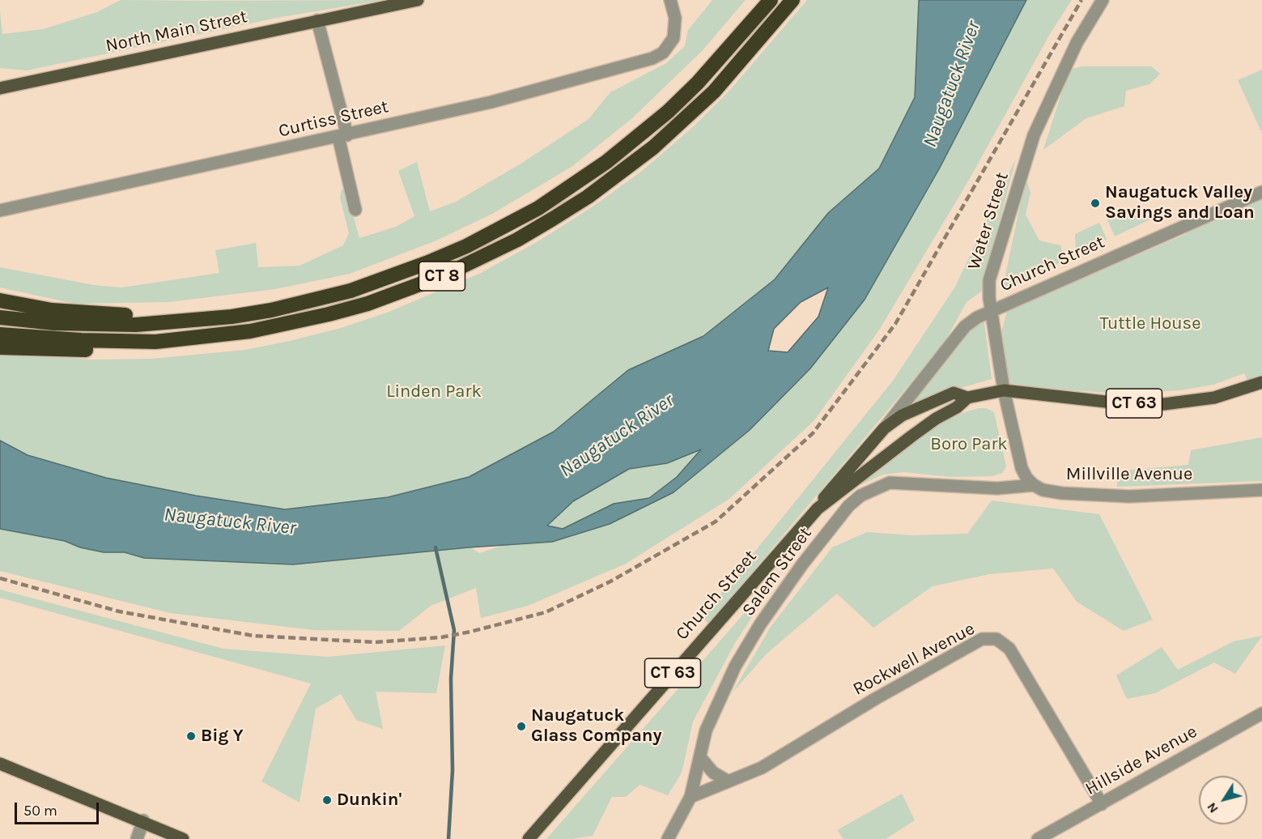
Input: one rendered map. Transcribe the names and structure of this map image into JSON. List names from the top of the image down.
{
  "streets": {
    "highway": ["CT 8"],
    "main road": ["North Main Street", "Church Street", "CT 63"],
    "street": [
      "Curtiss Street",
      "Water Street",
      "Millville Avenue",
      "Salem Street",
      "Rockwell Avenue",
      "Hillside Avenue"
    ]
  },
  "crossings": [
    ["Water Street", "Church Street"],
    ["Church Street", "CT 63"],
    ["Millville Avenue", "Salem Street"],
    ["Salem Street", "Rockwell Avenue"],
    ["Rockwell Avenue", "Hillside Avenue"]
  ],
  "water": ["Naugatuck River"],
  "parks": ["Tuttle House", "Linden Park", "Boro Park"],
  "places": [
    "Naugatuck Valley Savings and Loan",
    "Naugatuck Glass Company",
    "Big Y",
    "Dunkin'"
  ],
  "scale_bar": "50 m",
  "north": "bottom left"
}
